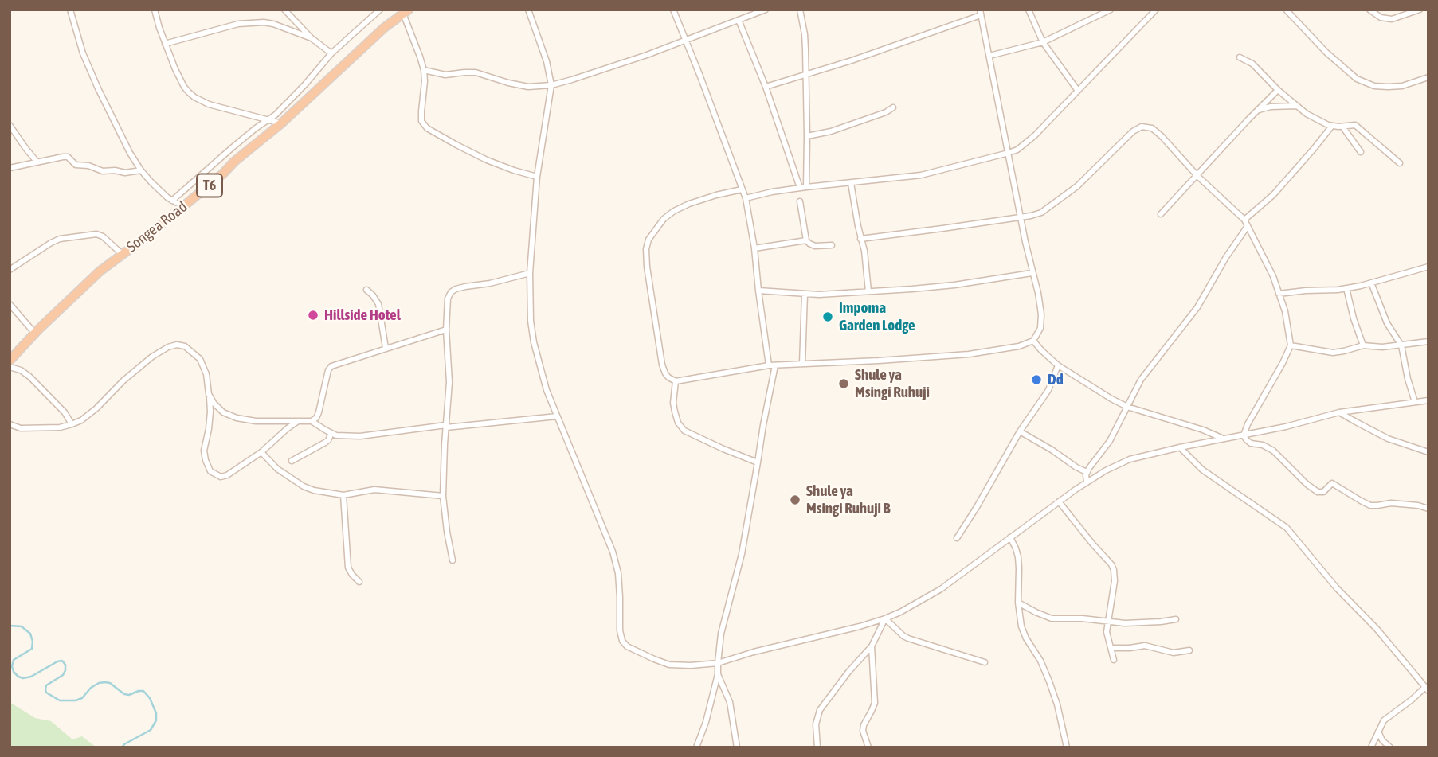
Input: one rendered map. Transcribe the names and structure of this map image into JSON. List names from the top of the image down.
{
  "streets": {
    "highway": ["T6", "Songea Road"]
  },
  "places": [
    "Hillside Hotel",
    "Impoma Garden Lodge",
    "Dd",
    "Shule ya Msingi Ruhuji",
    "Shule ya Msingi Ruhuji B"
  ]
}
